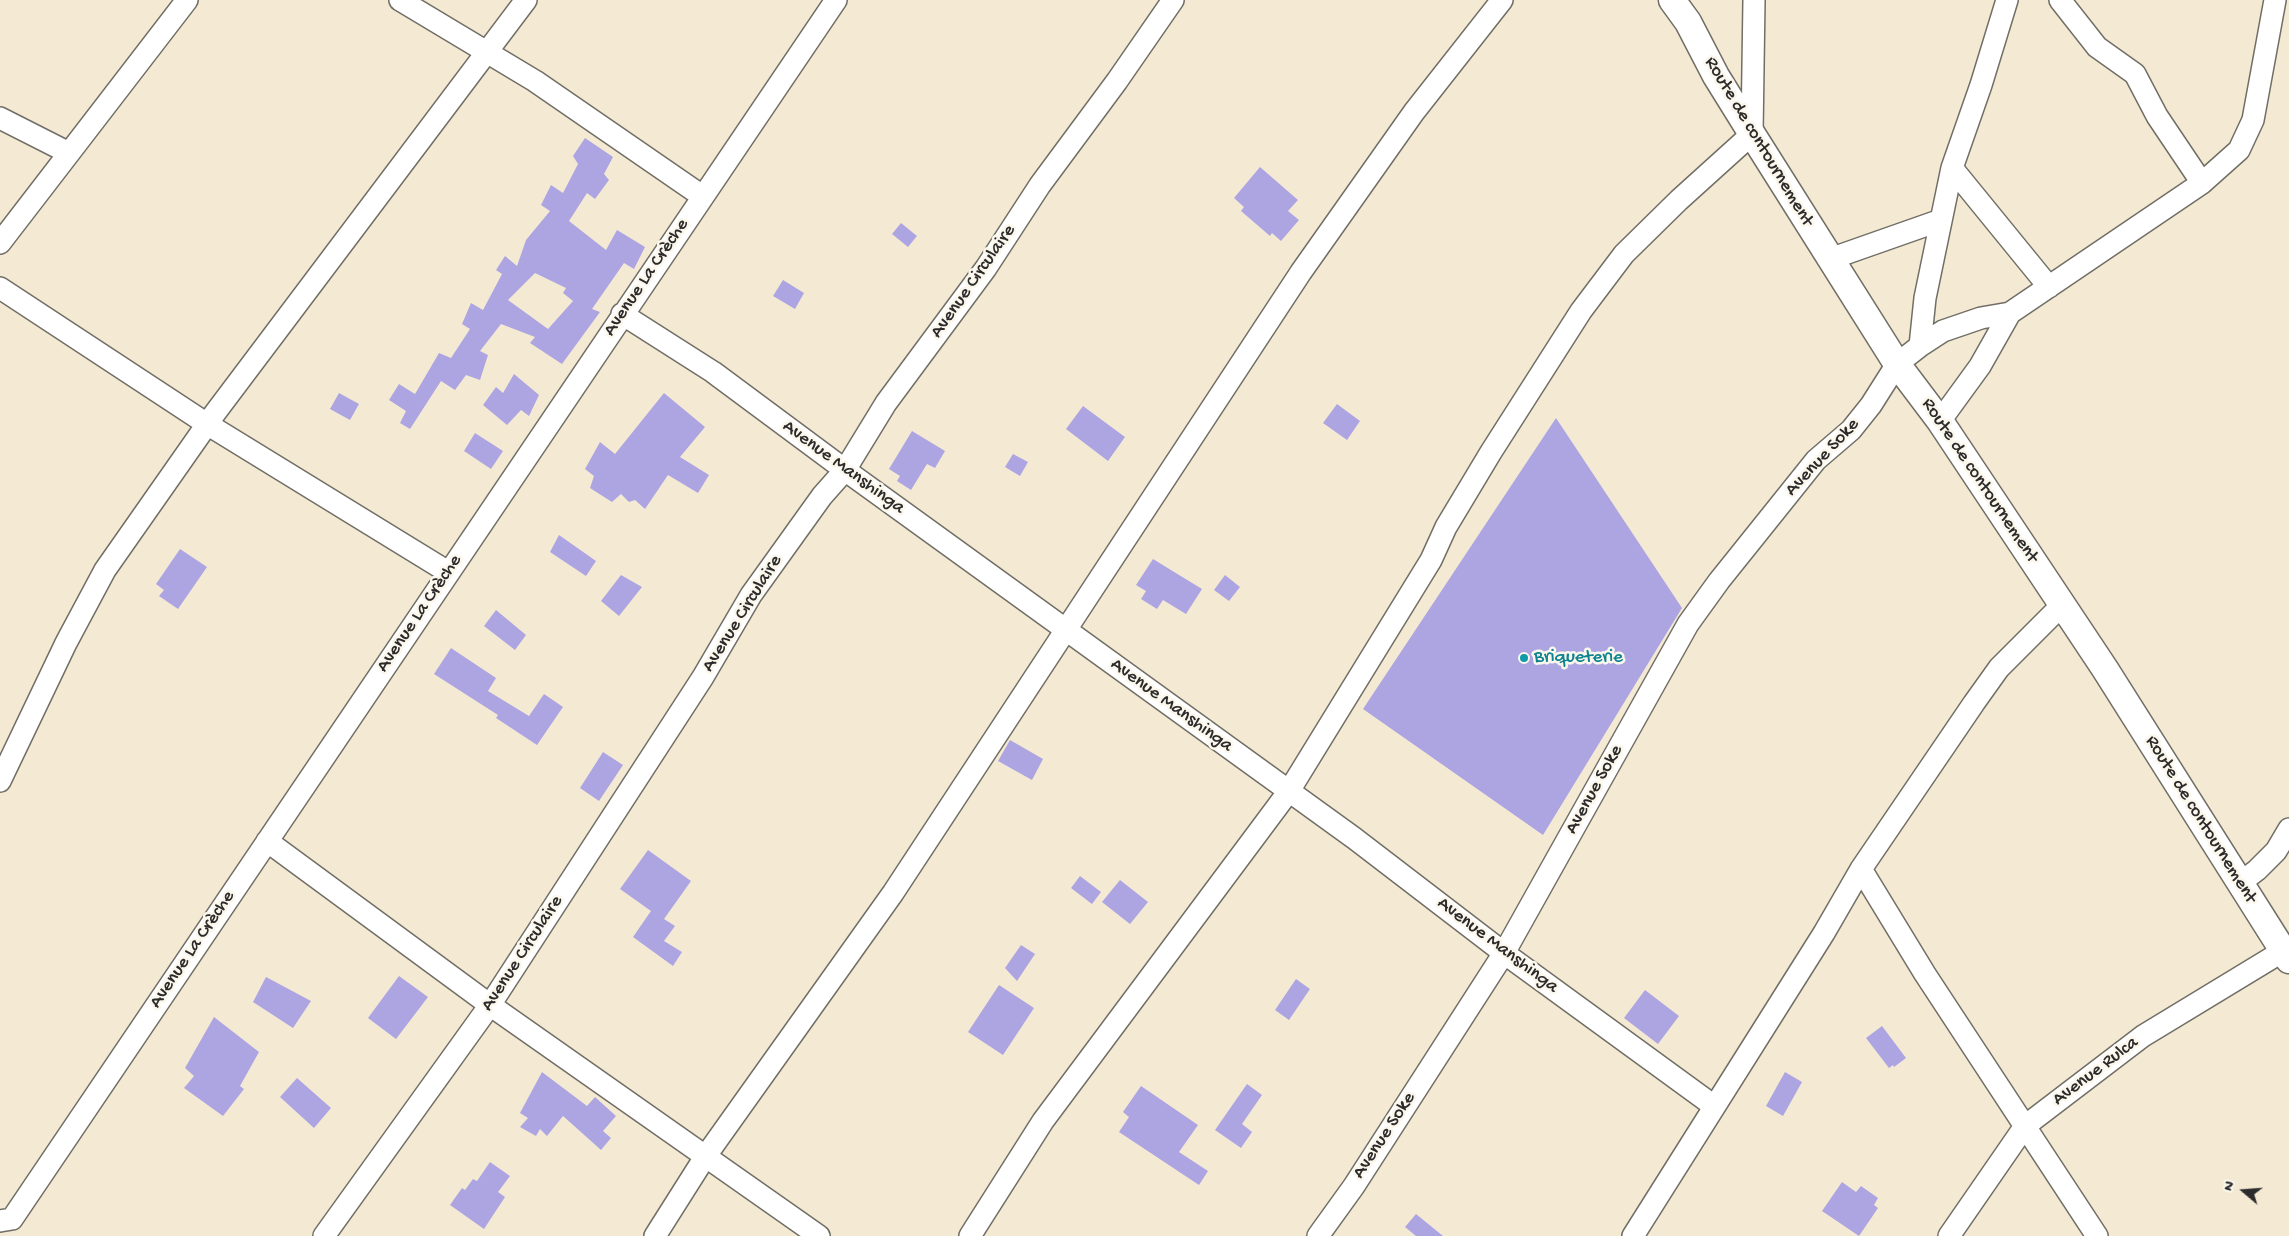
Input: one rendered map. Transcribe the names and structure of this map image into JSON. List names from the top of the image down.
{
  "streets": {
    "street": [
      "Route de contournement",
      "Avenue La Crèche",
      "Avenue Circulaire",
      "Avenue Soke",
      "Avenue Manshinga",
      "Avenue Rulca"
    ]
  },
  "crossings": [
    ["Route de contournement", "Avenue Soke"],
    ["Route de contournement", "Avenue Rulca"],
    ["Avenue La Crèche", "Avenue Manshinga"],
    ["Avenue Circulaire", "Avenue Manshinga"],
    ["Avenue Soke", "Avenue Manshinga"]
  ],
  "places": ["Briqueterie"],
  "north": "left"
}
